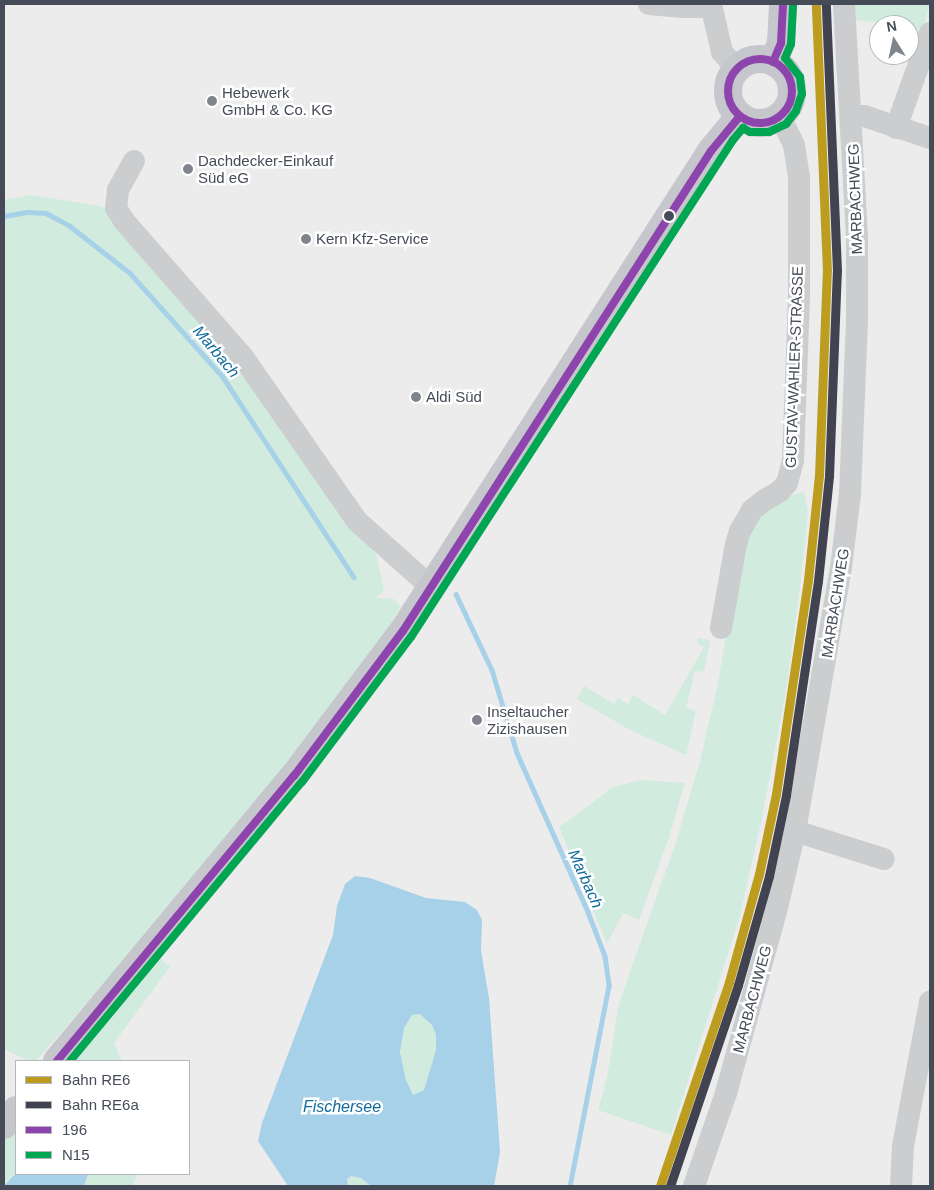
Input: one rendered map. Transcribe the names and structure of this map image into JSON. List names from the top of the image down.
{
  "streets": {
    "street": ["MARBACHWEG", "GUSTAV-WAHLER-STRASSE"]
  },
  "water": ["Marbach", "Fischersee"],
  "places": [
    "Hebewerk GmbH & Co. KG",
    "Dachdecker-Einkauf Süd eG",
    "Kern Kfz-Service",
    "Aldi Süd",
    "Inseltaucher Zizishausen"
  ],
  "lines": [
    "rail line RE6",
    "rail line RE6a",
    "transit line 196",
    "transit line N15"
  ],
  "legend": [
    "Bahn RE6",
    "Bahn RE6a",
    "196",
    "N15"
  ],
  "north": "top"
}
